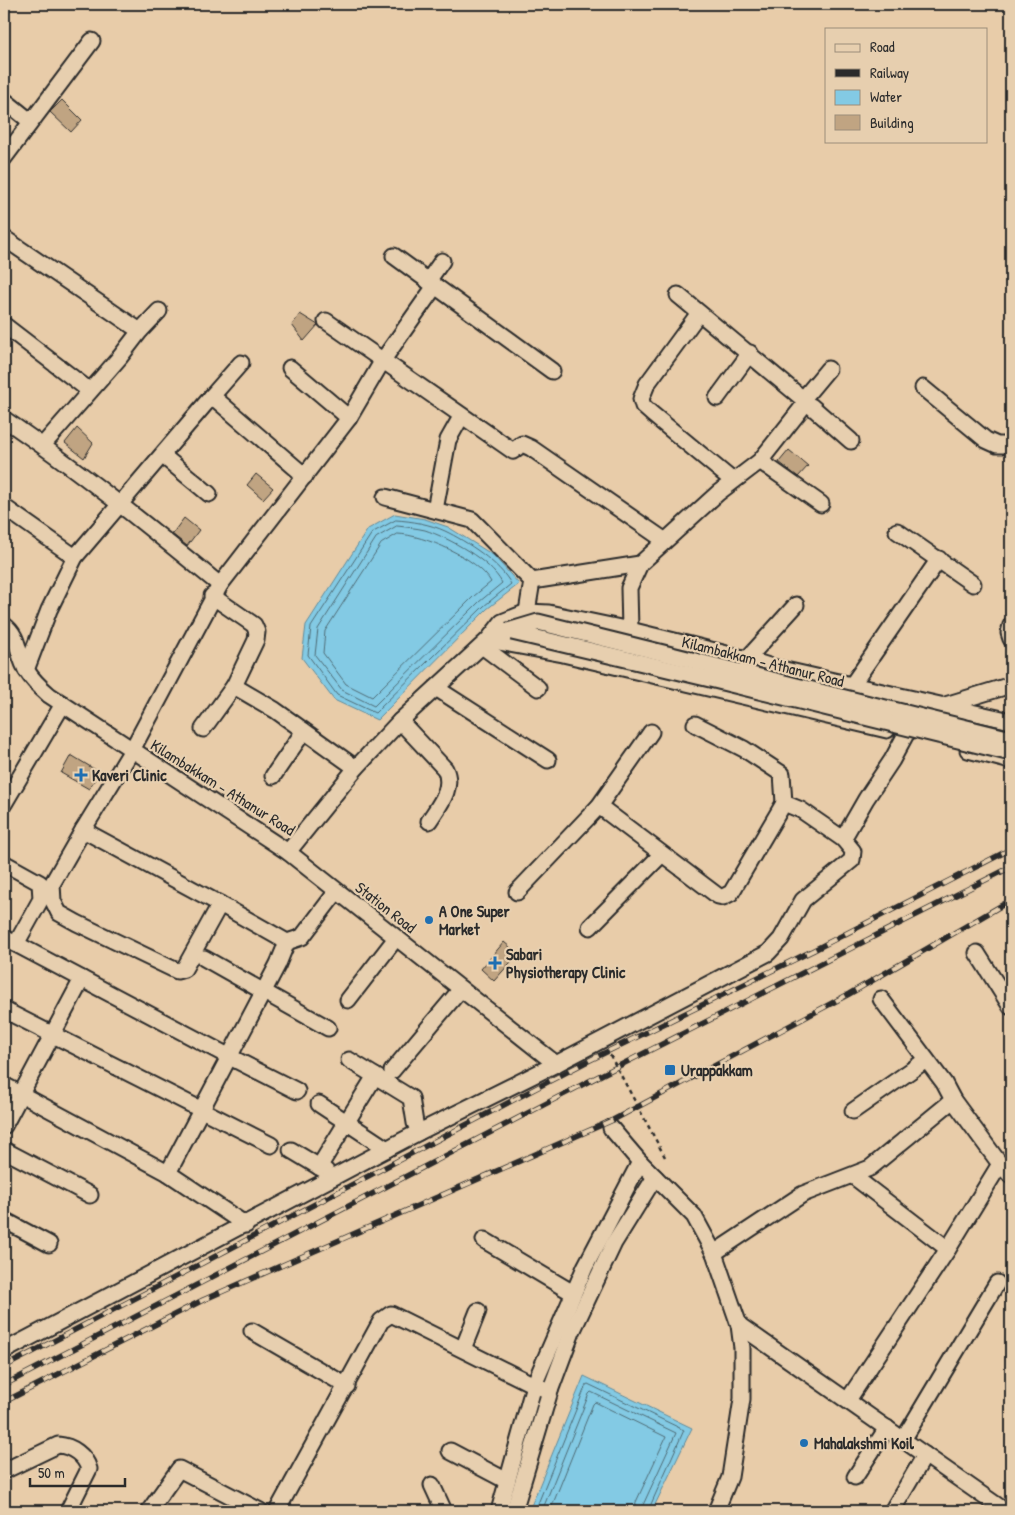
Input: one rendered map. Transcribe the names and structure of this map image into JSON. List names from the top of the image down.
{
  "streets": {
    "street": ["Kilambakkam - Athanur Road", "Station Road"]
  },
  "crossings": [
    ["Kilambakkam - Athanur Road", "Station Road"]
  ],
  "places": {
    "health": ["Kaveri Clinic", "Sabari Physiotherapy Clinic"],
    "other": ["A One Super Market", "Mahalakshmi Koil"],
    "transit": ["Urappakkam"]
  },
  "legend": [
    "Road",
    "Railway",
    "Water",
    "Building"
  ],
  "scale_bar": "50 m"
}
